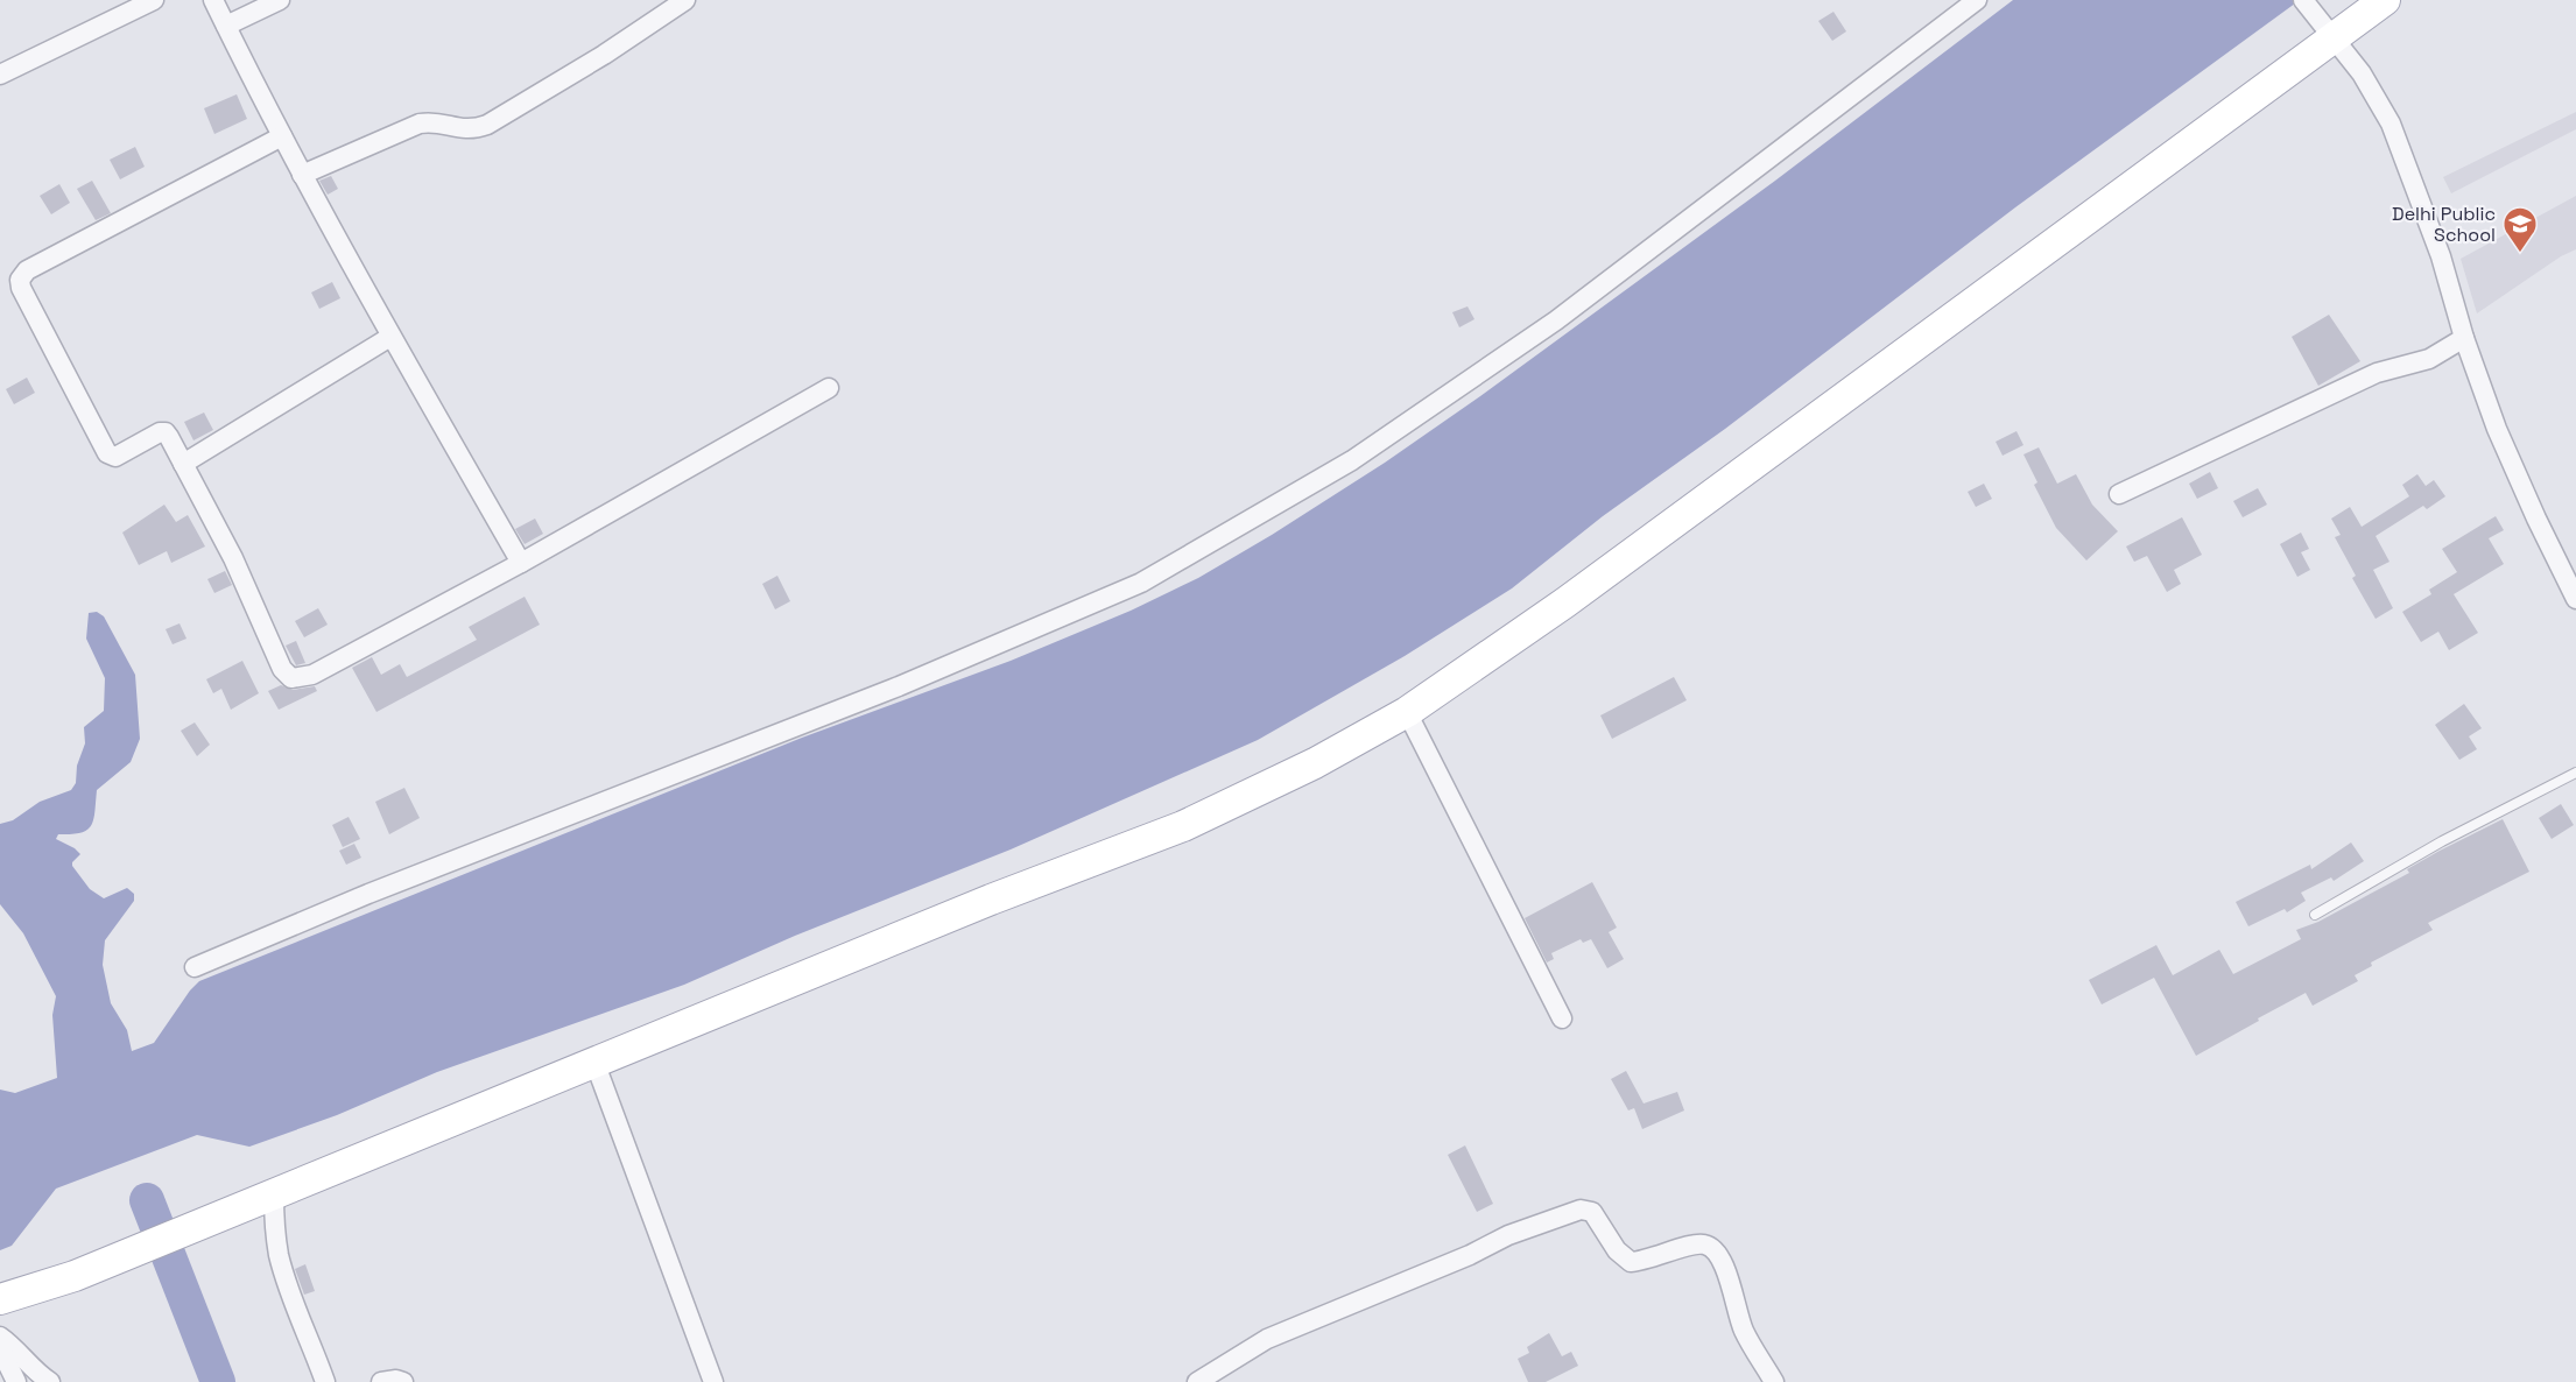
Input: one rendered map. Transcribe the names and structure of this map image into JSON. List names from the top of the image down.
{
  "places": {
    "school or university": ["Delhi Public School"]
  }
}
